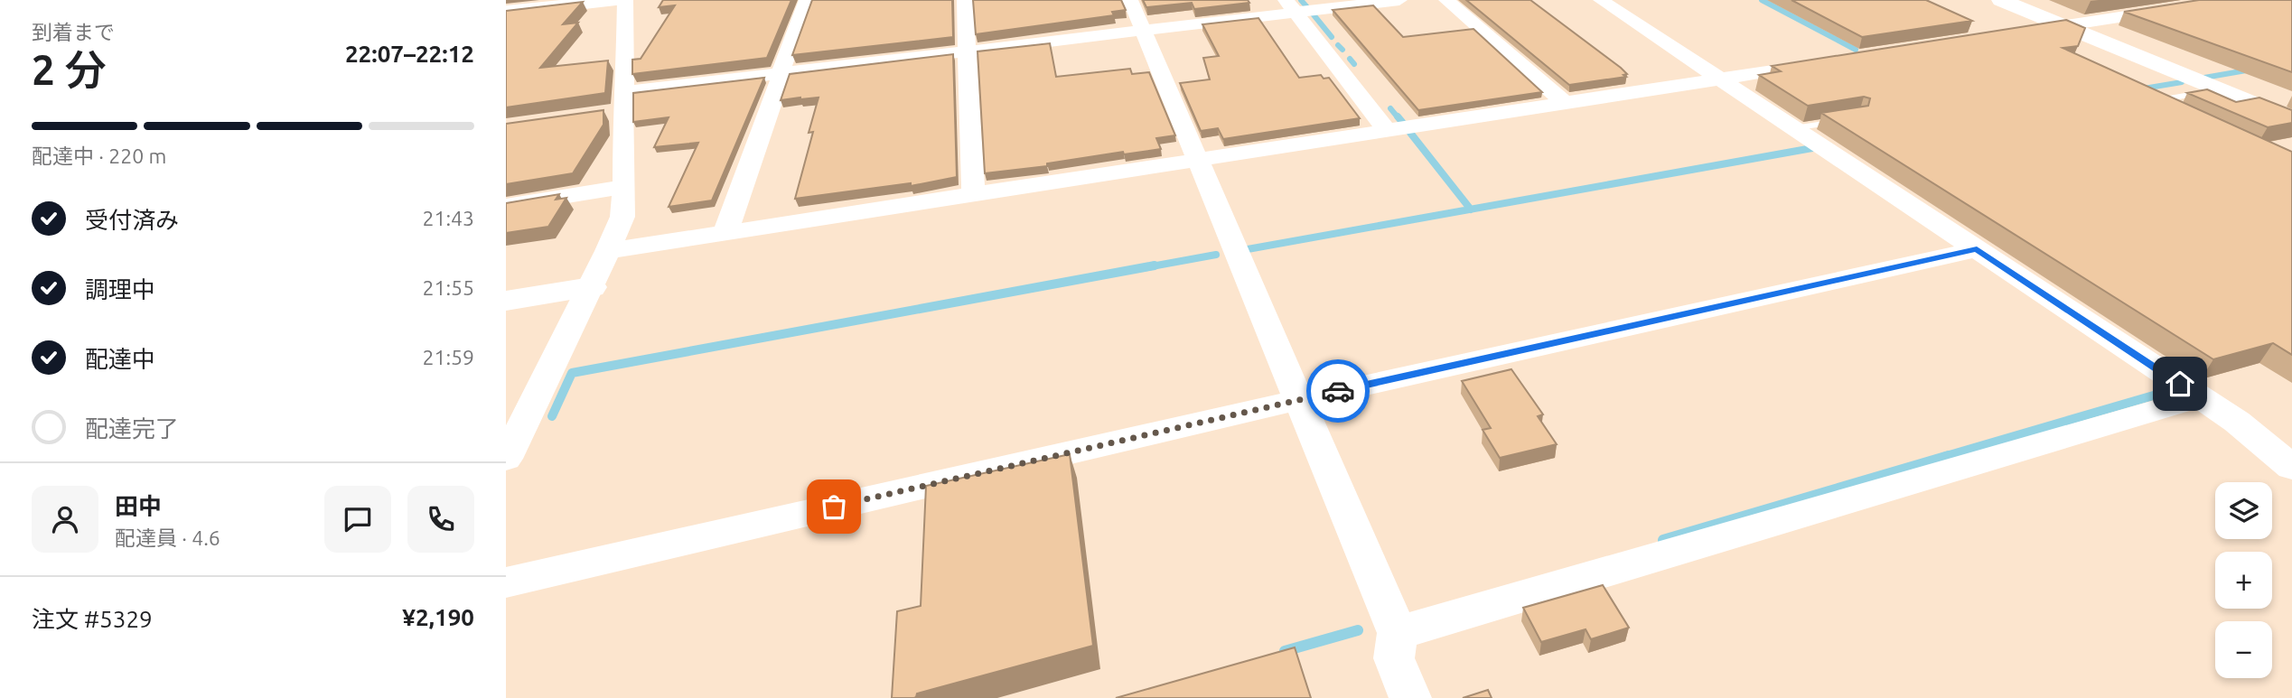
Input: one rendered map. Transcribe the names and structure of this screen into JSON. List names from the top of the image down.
{
  "page": {
    "heading": ["2 分", "到着まで", "22:07–22:12"],
    "panel": [
      "田中",
      "配達員 · 4.6",
      "注文 #5329",
      "¥2,190"
    ],
    "bar": "配達中 · 220 m",
    "list": [
      ["受付済み", "21:43"],
      ["調理中", "21:55"],
      ["配達中", "21:59"],
      "配達完了"
    ],
    "map_buttons": ["+", "−"]
  }
}
